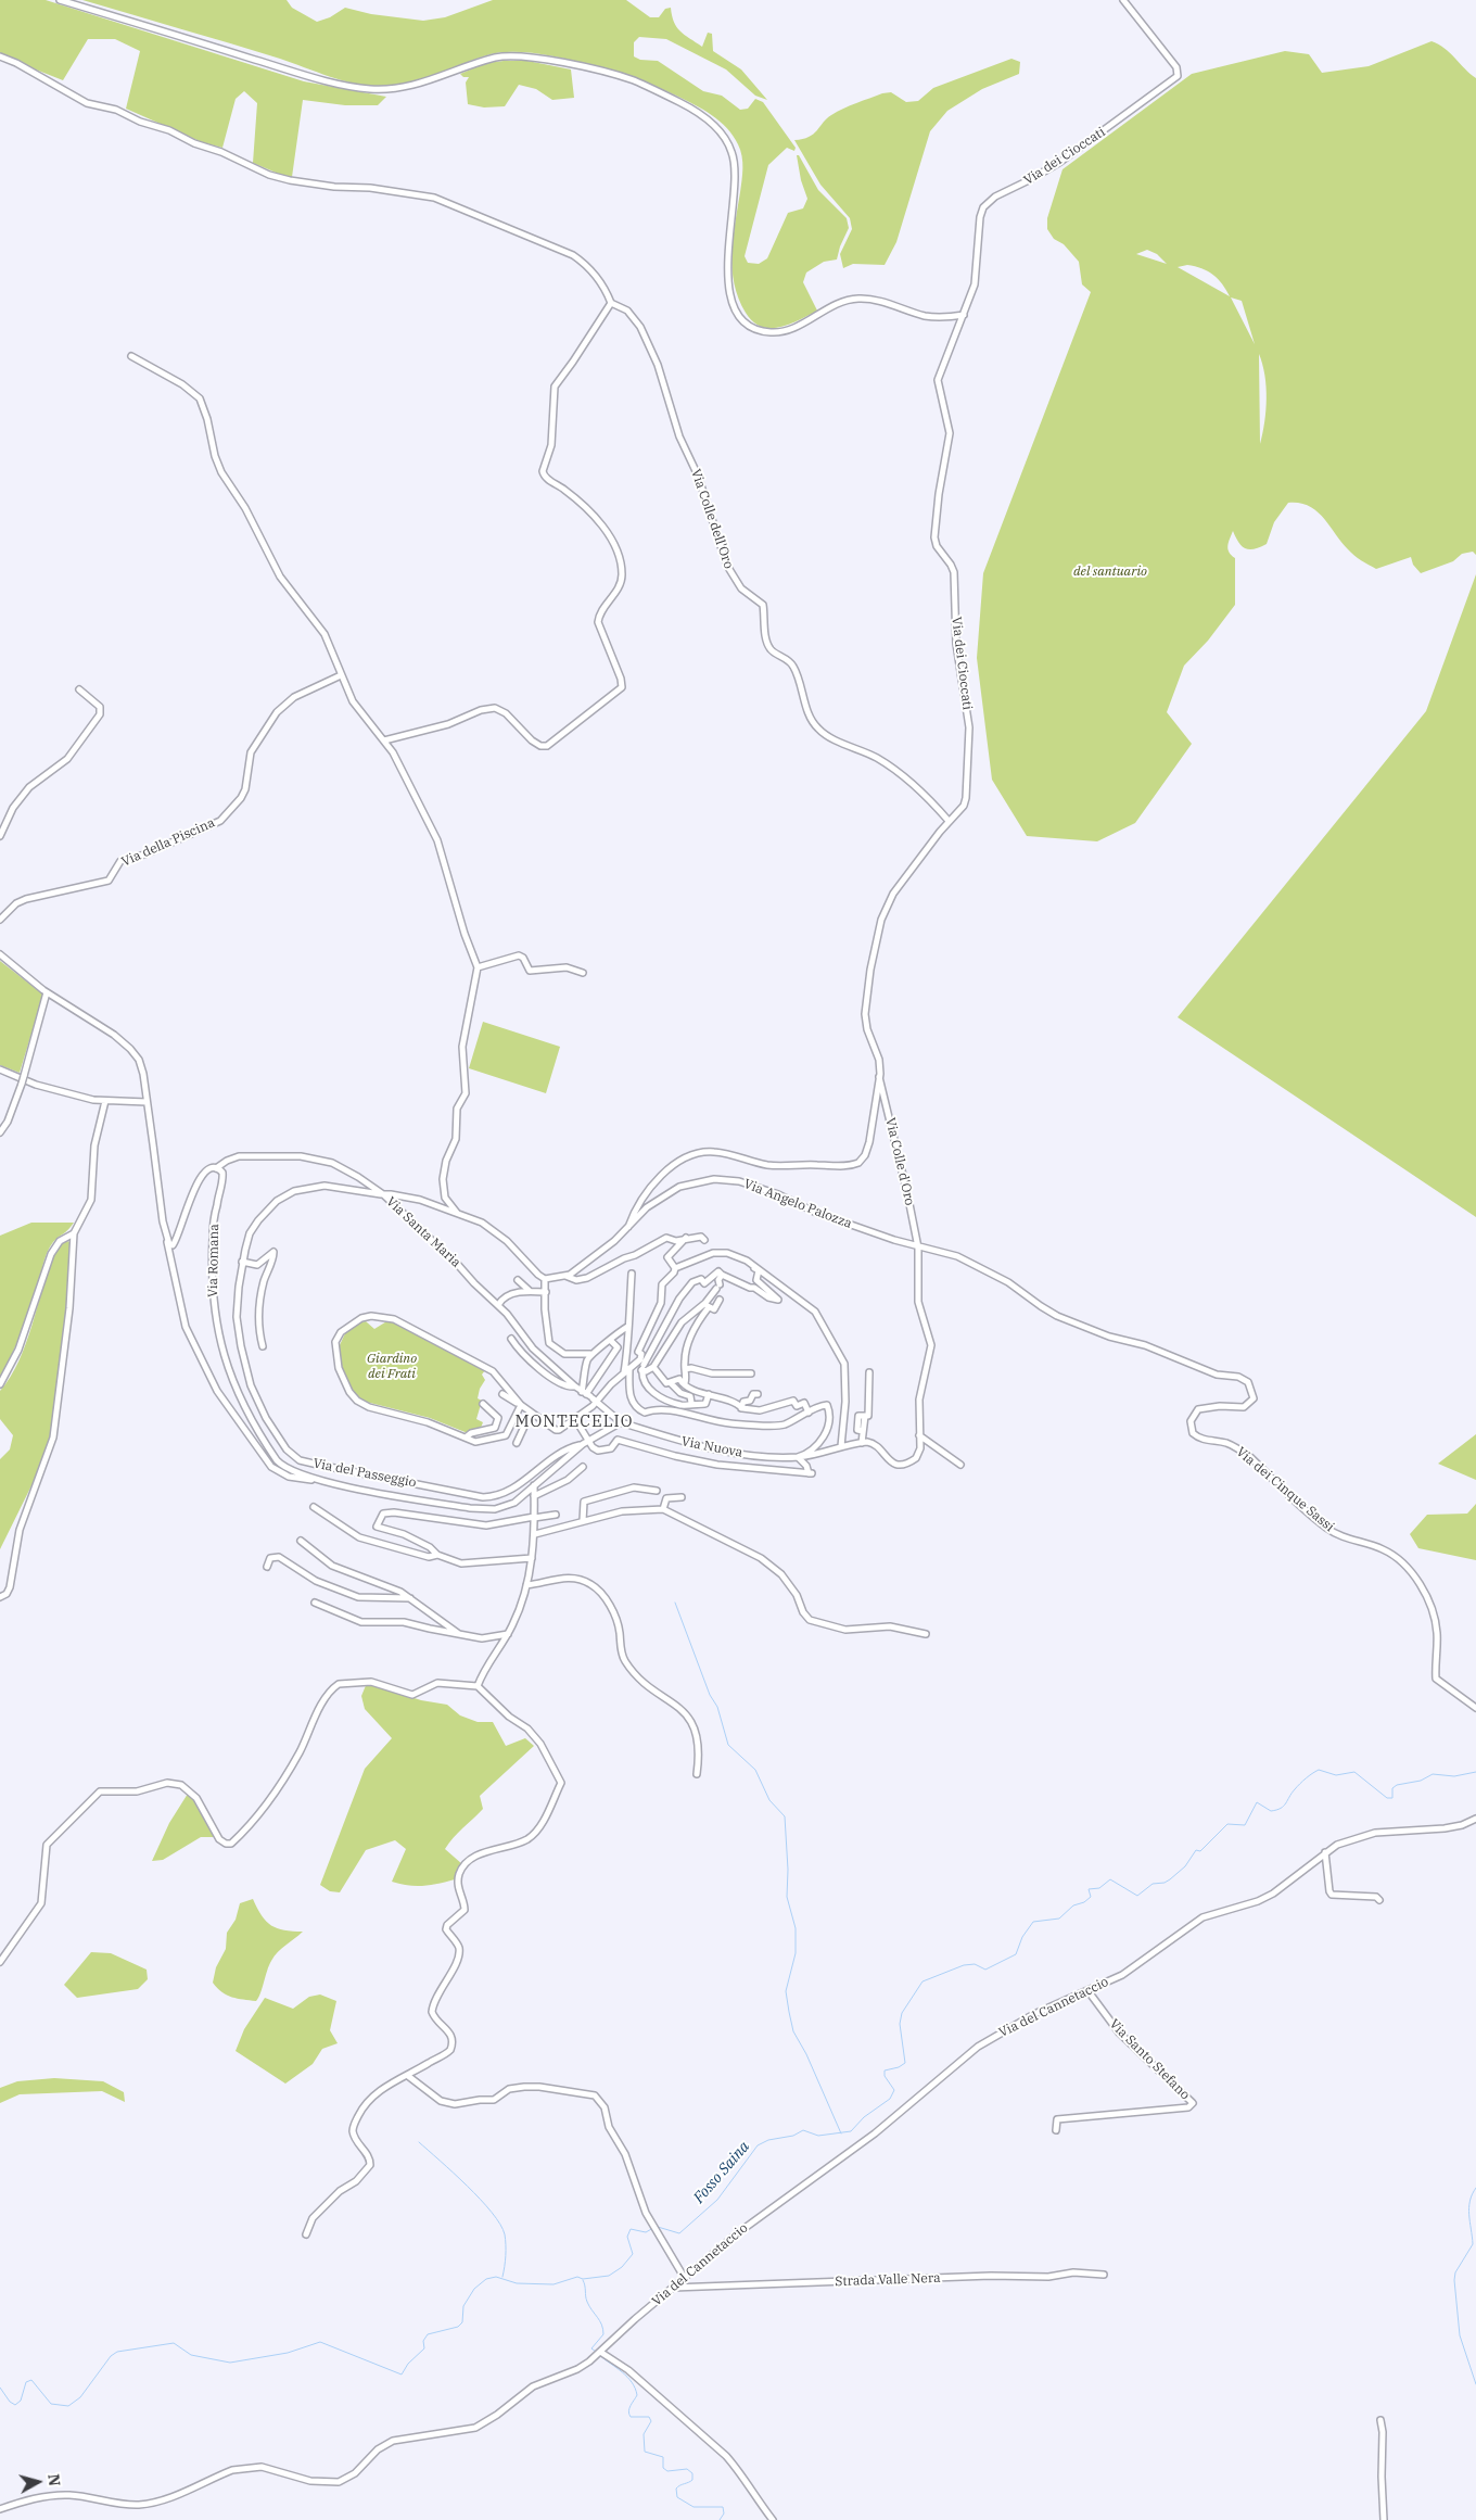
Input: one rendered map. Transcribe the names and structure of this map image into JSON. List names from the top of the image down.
{
  "streets": {
    "street": [
      "Via dei Cioccati",
      "Via Colle dell'Oro",
      "Via della Piscina",
      "Via Colle d'Oro",
      "Via Angelo Palozza",
      "Via Santa Maria",
      "Via Romana",
      "Via Nuova",
      "Via del Passeggio",
      "Via dei Cinque Sassi",
      "Via del Cannetaccio",
      "Via Santo Stefano",
      "Strada Valle Nera"
    ]
  },
  "crossings": [
    ["Via dei Cioccati", "Via Colle dell'Oro"],
    ["Via dei Cioccati", "Via Colle d'Oro"],
    ["Via dei Cioccati", "Via Angelo Palozza"],
    ["Via Colle d'Oro", "Via Angelo Palozza"],
    ["Via Colle d'Oro", "Via Nuova"],
    ["Via Colle d'Oro", "Via dei Cinque Sassi"],
    ["Via Angelo Palozza", "Via dei Cinque Sassi"],
    ["Via Santa Maria", "Via Romana"],
    ["Via Santa Maria", "Via Nuova"],
    ["Via Santa Maria", "Via del Passeggio"],
    ["Via Romana", "Via del Passeggio"],
    ["Via del Cannetaccio", "Via Santo Stefano"],
    ["Via del Cannetaccio", "Strada Valle Nera"]
  ],
  "districts": ["MONTECELIO"],
  "water": ["Fosso Saina"],
  "parks": ["del santuario", "Giardino dei Frati"],
  "north": "right"
}
